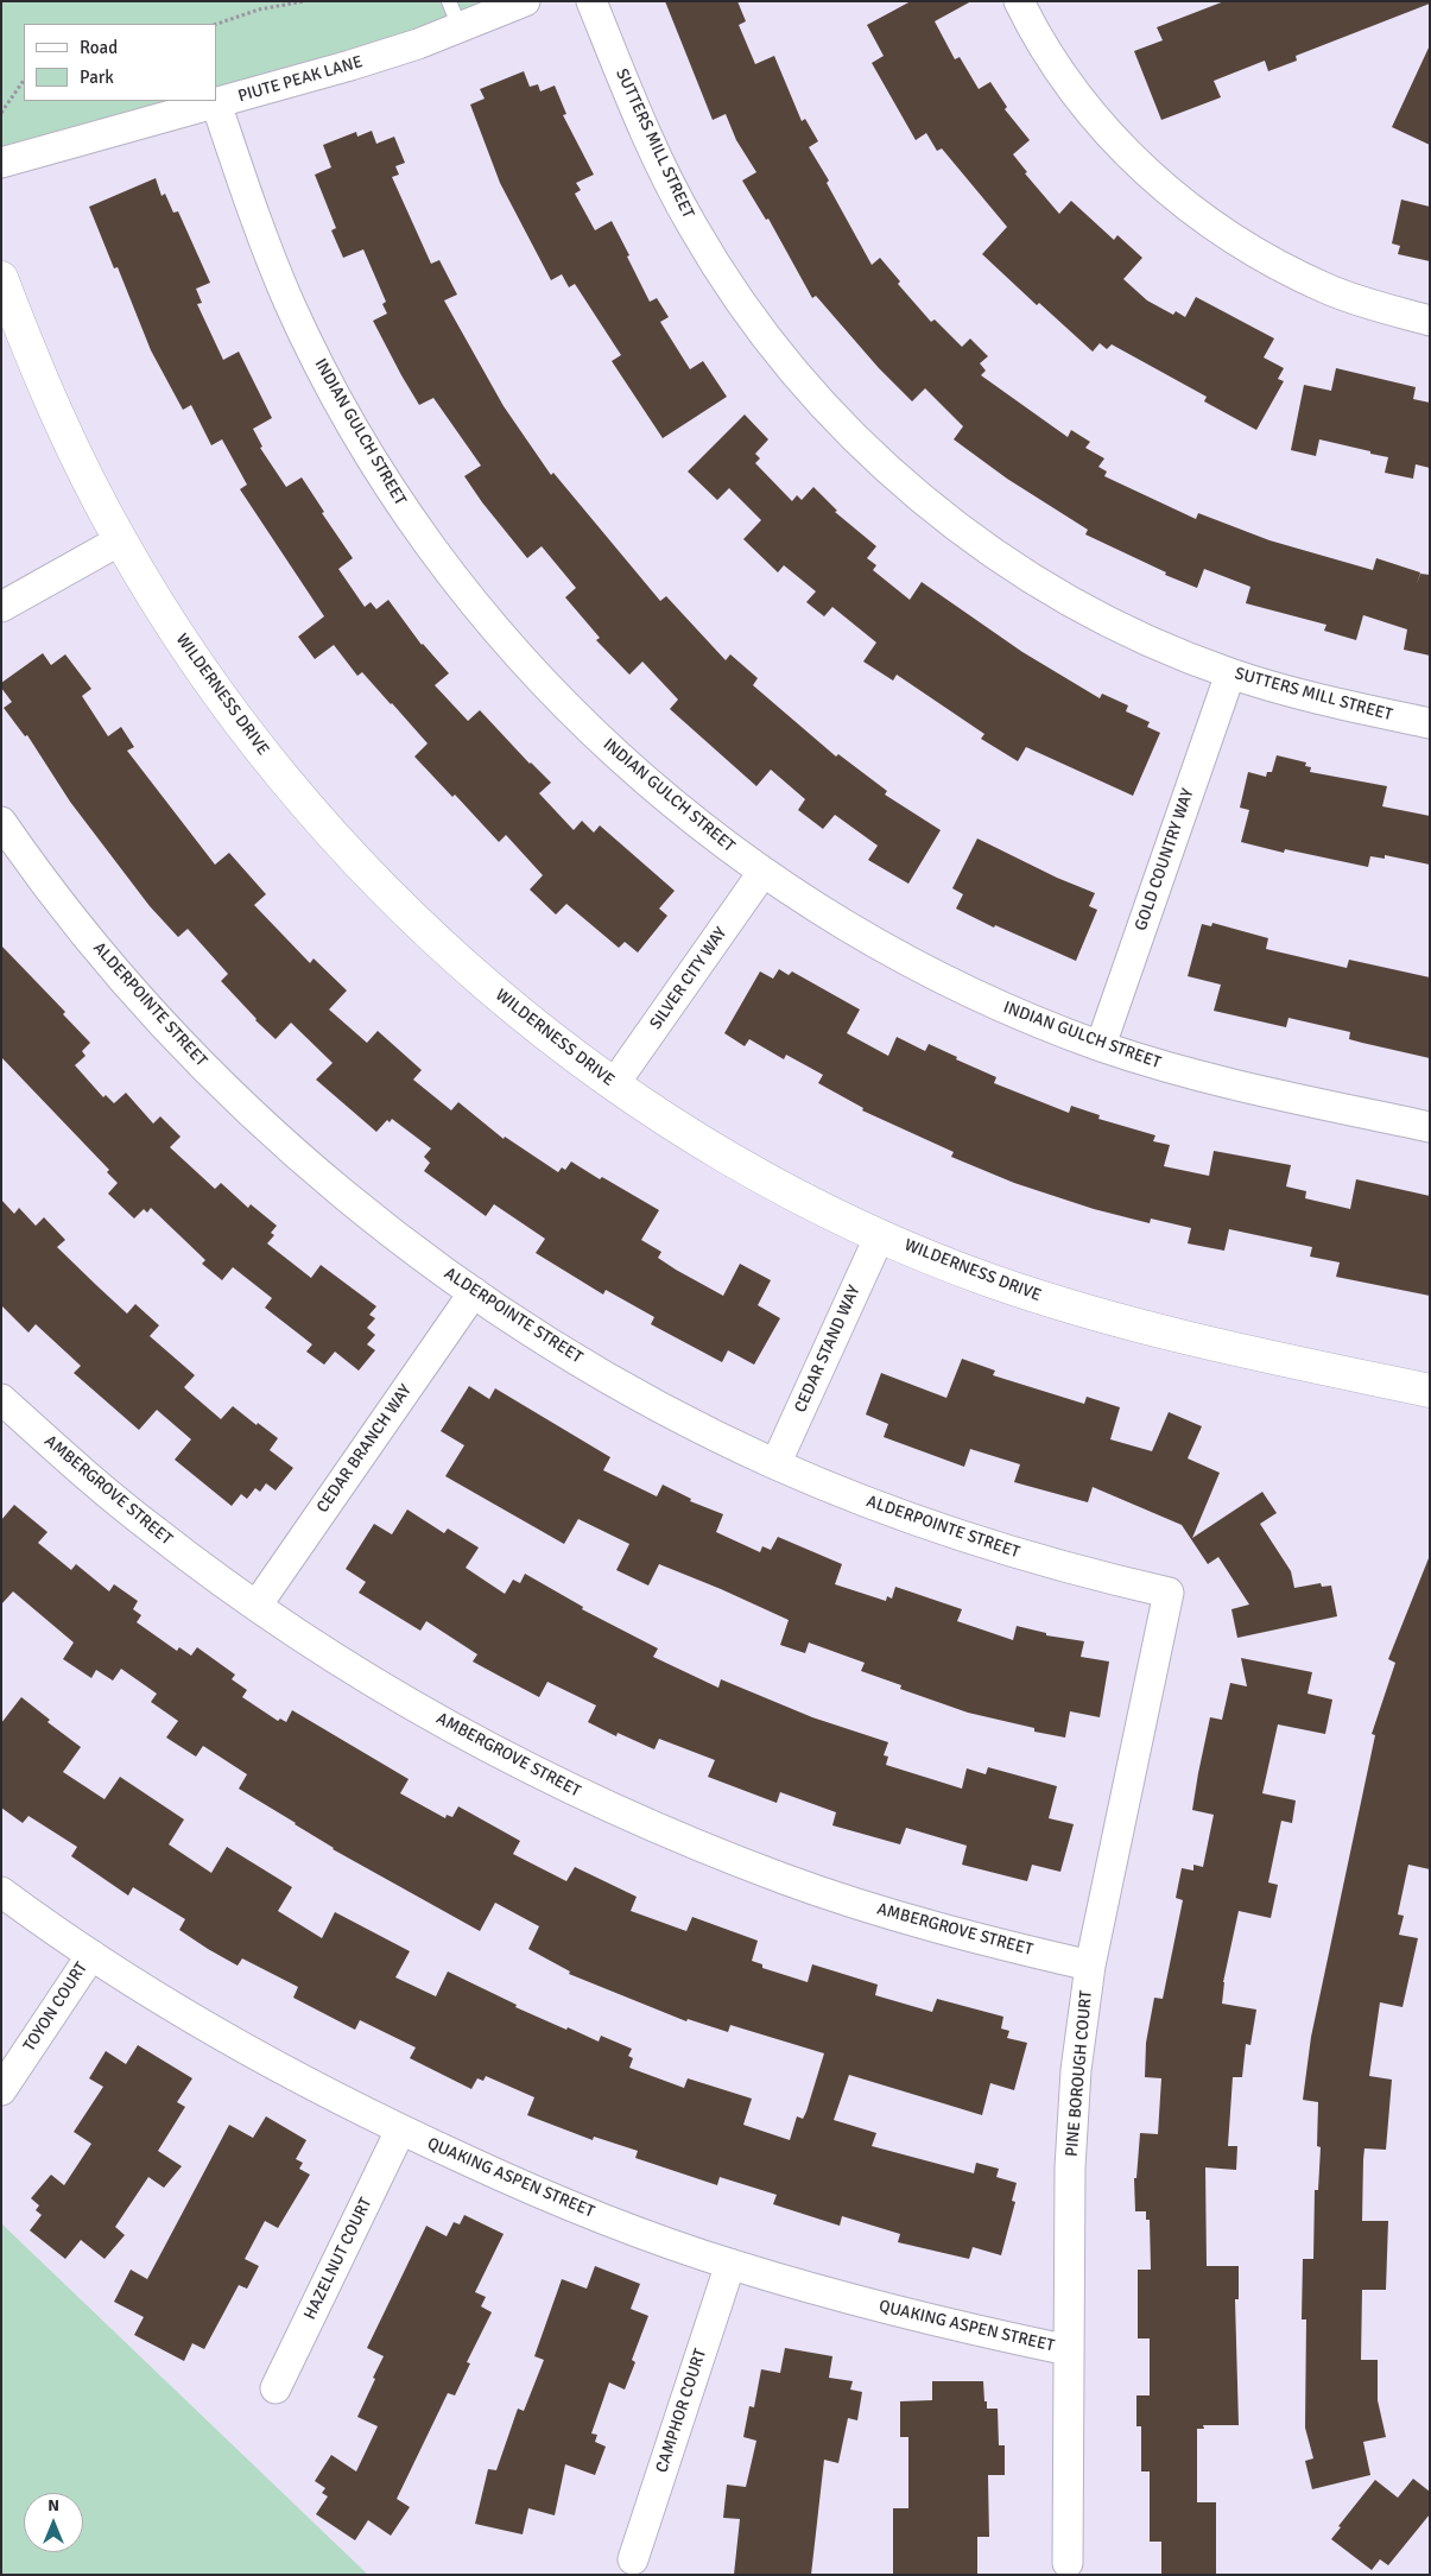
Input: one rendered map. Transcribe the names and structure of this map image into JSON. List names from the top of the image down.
{
  "streets": {
    "street": [
      "PIUTE PEAK LANE",
      "SUTTERS MILL STREET",
      "INDIAN GULCH STREET",
      "WILDERNESS DRIVE",
      "GOLD COUNTRY WAY",
      "SILVER CITY WAY",
      "ALDERPOINTE STREET",
      "CEDAR STAND WAY",
      "CEDAR BRANCH WAY",
      "AMBERGROVE STREET",
      "TOYON COURT",
      "PINE BOROUGH COURT",
      "QUAKING ASPEN STREET",
      "HAZELNUT COURT",
      "CAMPHOR COURT"
    ]
  },
  "crossings": [
    ["PIUTE PEAK LANE", "INDIAN GULCH STREET"],
    ["SUTTERS MILL STREET", "GOLD COUNTRY WAY"],
    ["INDIAN GULCH STREET", "GOLD COUNTRY WAY"],
    ["INDIAN GULCH STREET", "SILVER CITY WAY"],
    ["WILDERNESS DRIVE", "SILVER CITY WAY"],
    ["WILDERNESS DRIVE", "CEDAR STAND WAY"],
    ["ALDERPOINTE STREET", "CEDAR STAND WAY"],
    ["ALDERPOINTE STREET", "CEDAR BRANCH WAY"],
    ["ALDERPOINTE STREET", "PINE BOROUGH COURT"],
    ["CEDAR BRANCH WAY", "AMBERGROVE STREET"],
    ["AMBERGROVE STREET", "PINE BOROUGH COURT"],
    ["TOYON COURT", "QUAKING ASPEN STREET"],
    ["PINE BOROUGH COURT", "QUAKING ASPEN STREET"],
    ["QUAKING ASPEN STREET", "HAZELNUT COURT"],
    ["QUAKING ASPEN STREET", "CAMPHOR COURT"]
  ],
  "legend": ["Road", "Park"],
  "north": "top"
}
